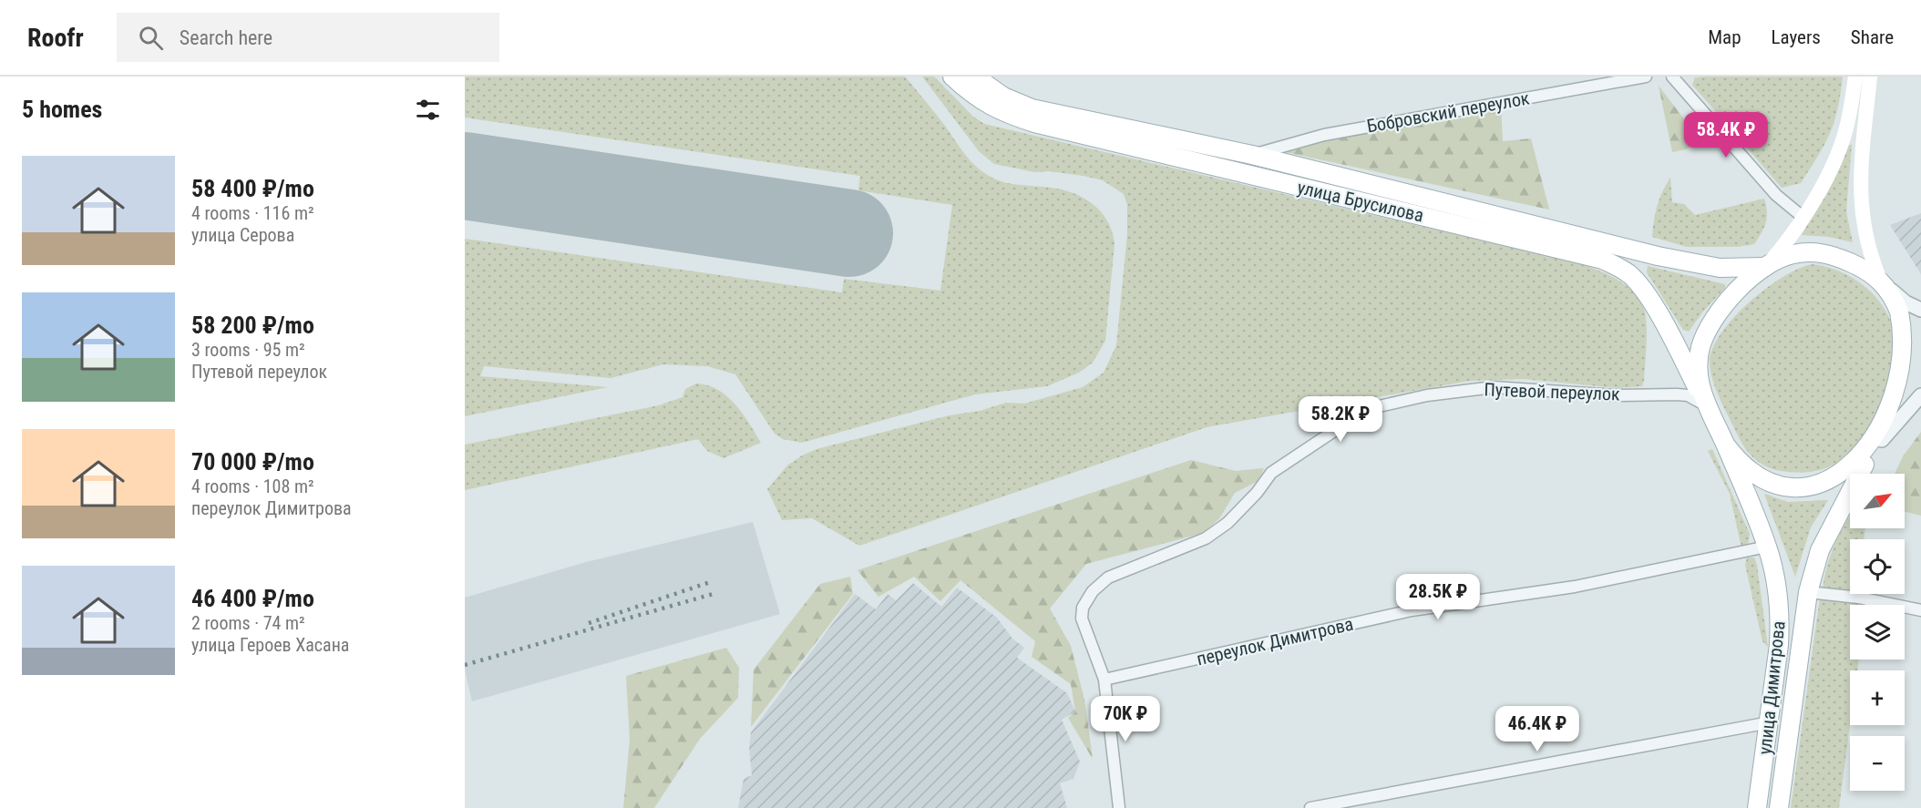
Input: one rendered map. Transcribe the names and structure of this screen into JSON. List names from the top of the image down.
{
  "streets": {
    "main road": ["улица Брусилова", "улица Димитрова"],
    "street": ["Бобровский переулок", "Путевой переулок", "переулок Димитрова"]
  },
  "crossings": [
    ["Бобровский переулок", "улица Брусилова"],
    ["улица Брусилова", "Путевой переулок"],
    ["улица Брусилова", "улица Димитрова"],
    ["Путевой переулок", "переулок Димитрова"],
    ["Путевой переулок", "улица Димитрова"],
    ["переулок Димитрова", "улица Димитрова"]
  ],
  "north": "top right",
  "page": {
    "header": "Roofr",
    "search": "Search here",
    "nav": ["Map", "Layers", "Share"],
    "heading": "5 homes",
    "price": [
      "58.4K ₽",
      "58.2K ₽",
      "28.5K ₽",
      "70K ₽",
      "46.4K ₽"
    ],
    "list": [
      {
        "name": "58 400 ₽/mo",
        "note": "4 rooms · 116 m² · улица Серова"
      },
      {
        "name": "58 200 ₽/mo",
        "note": "3 rooms · 95 m² · Путевой переулок"
      },
      {
        "name": "70 000 ₽/mo",
        "note": "4 rooms · 108 m² · переулок Димитрова"
      },
      {
        "name": "46 400 ₽/mo",
        "note": "2 rooms · 74 m² · улица Героев Хасана"
      }
    ],
    "map_buttons": ["+", "−"]
  }
}
